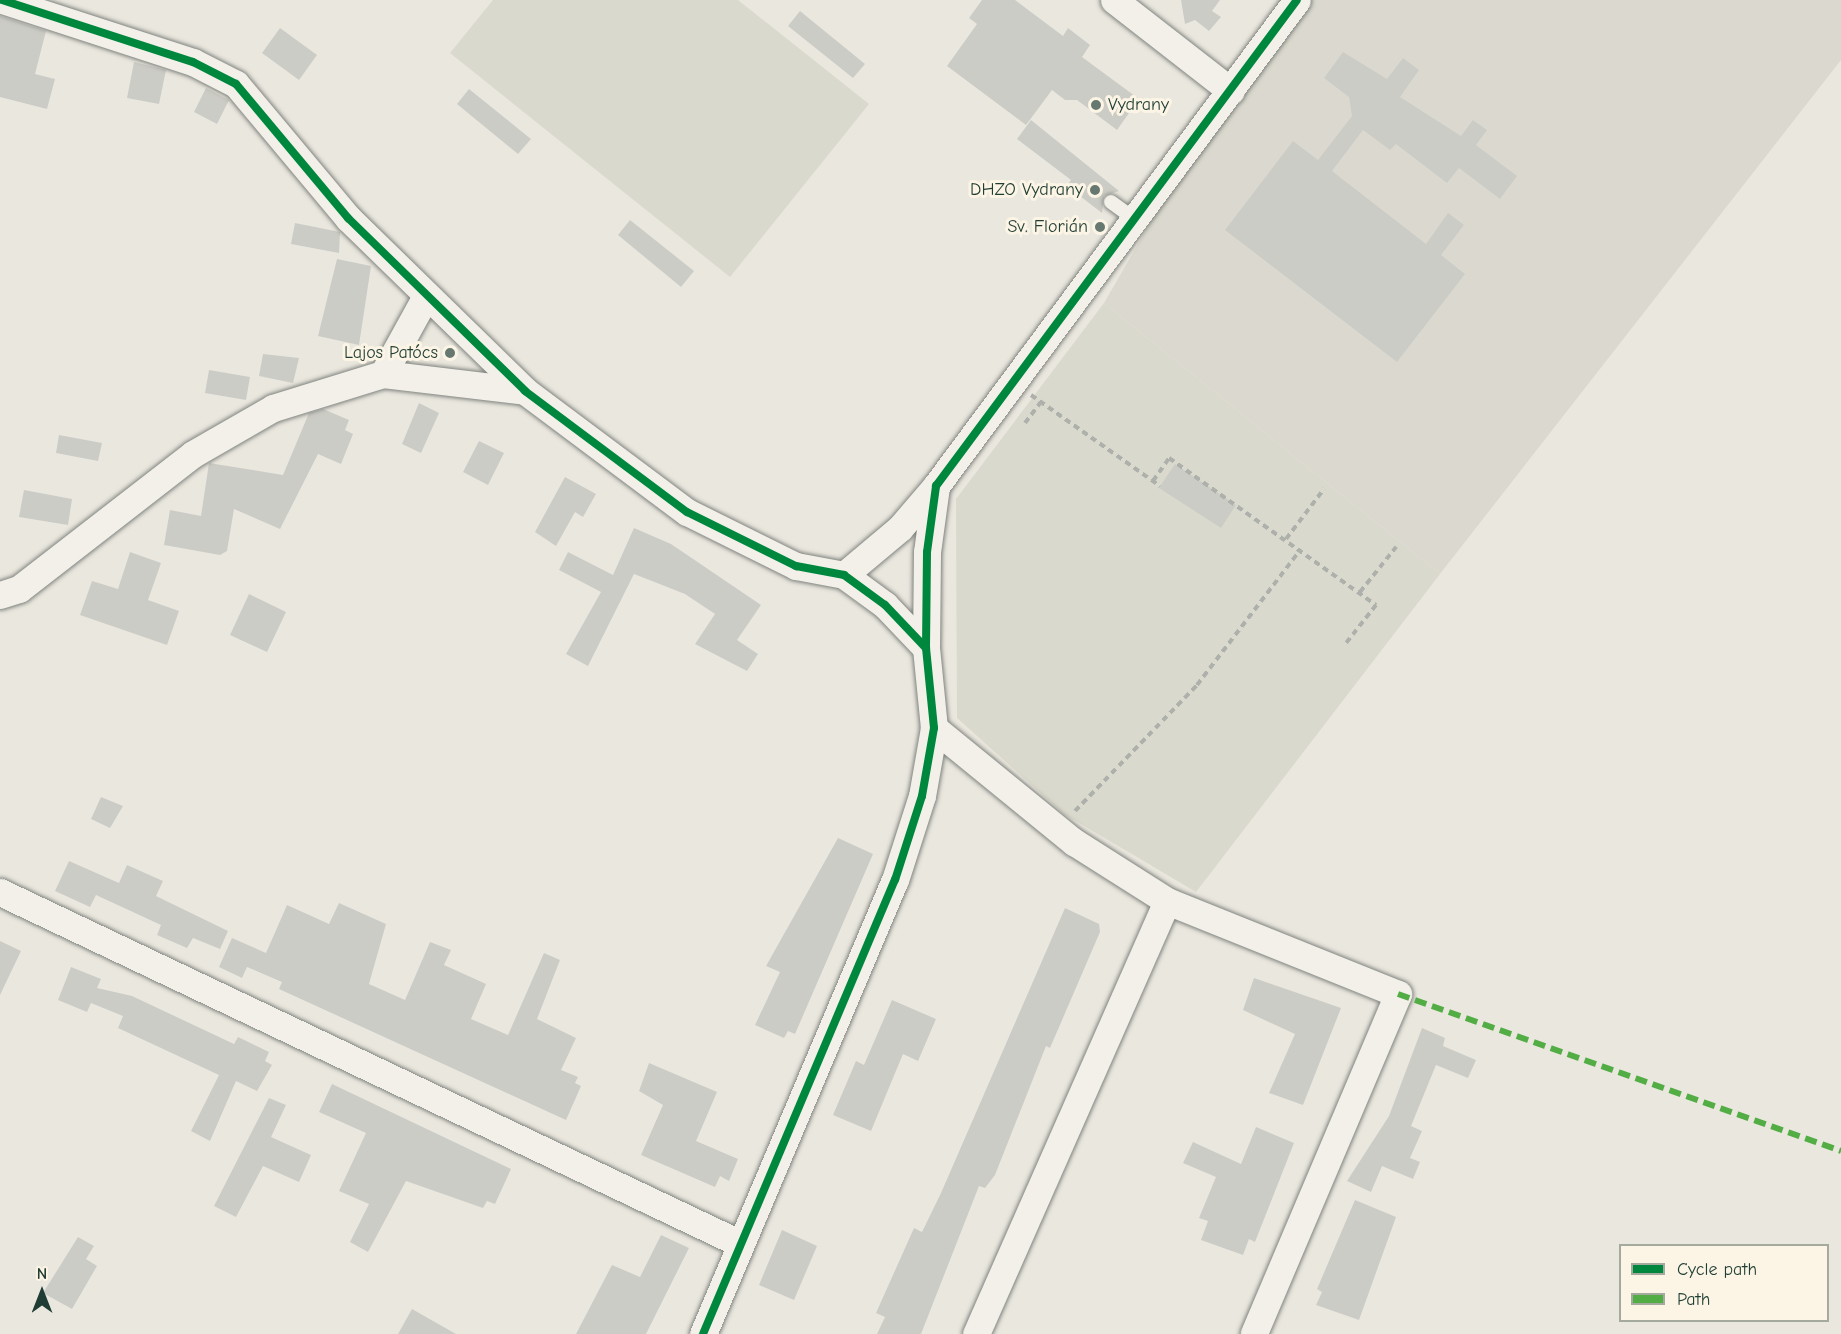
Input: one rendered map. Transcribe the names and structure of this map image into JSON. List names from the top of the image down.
{
  "places": [
    "Vydrany",
    "DHZO Vydrany",
    "Sv. Florián",
    "Lajos Patócs"
  ],
  "legend": ["Cycle path", "Path"],
  "north": "top"
}
